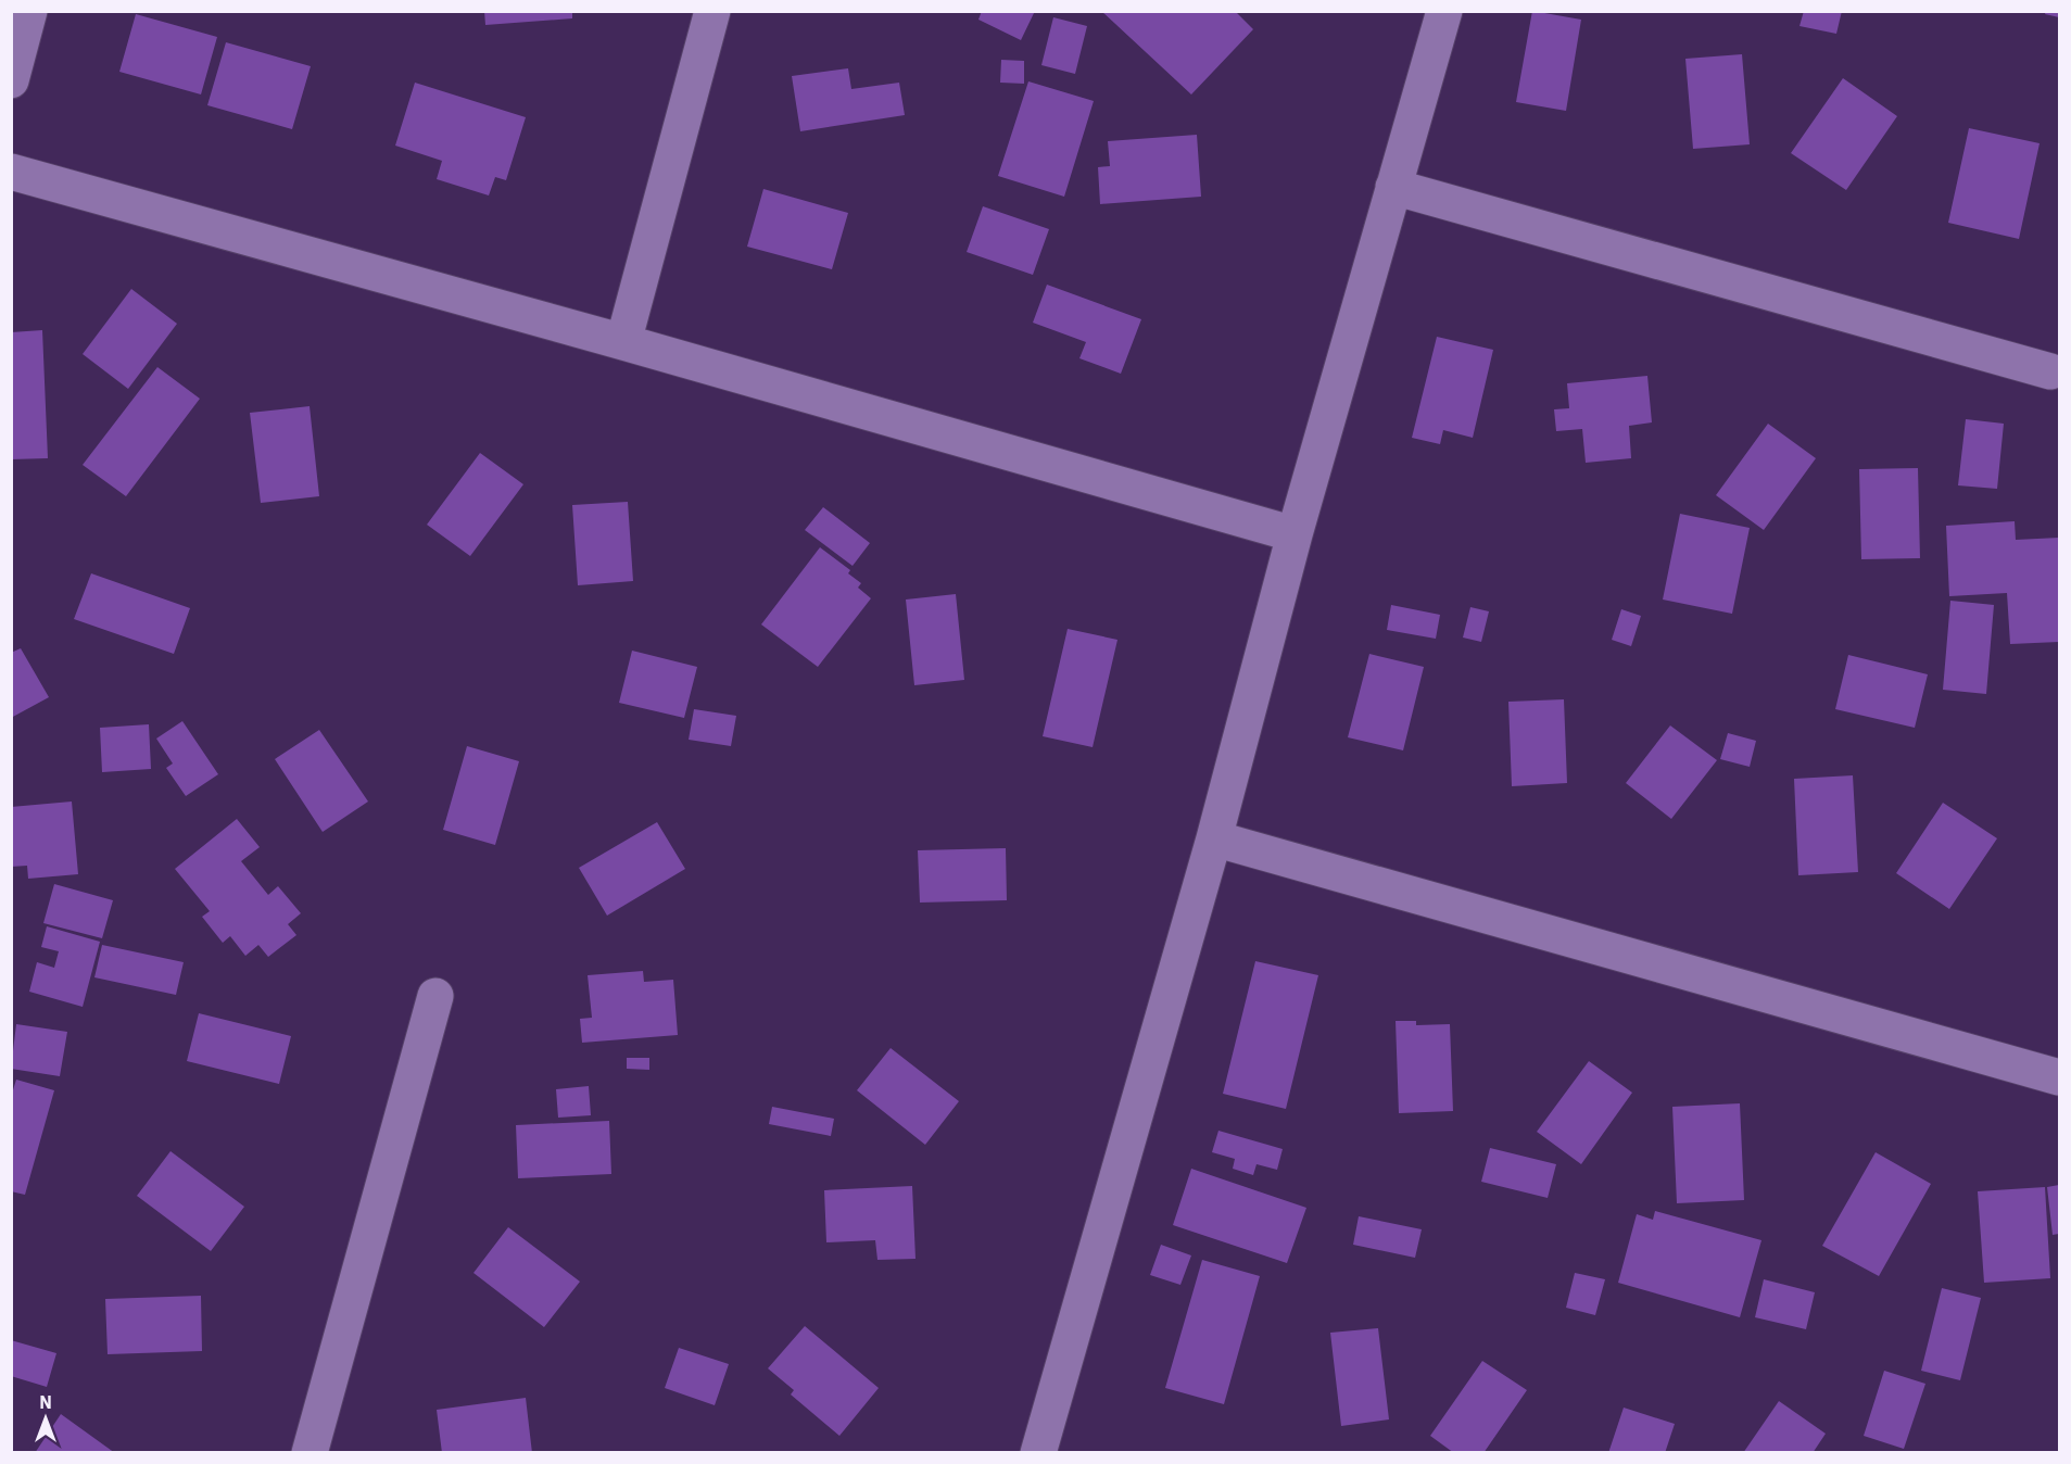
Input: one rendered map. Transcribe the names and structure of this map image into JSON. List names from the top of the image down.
{
  "north": "top"
}
